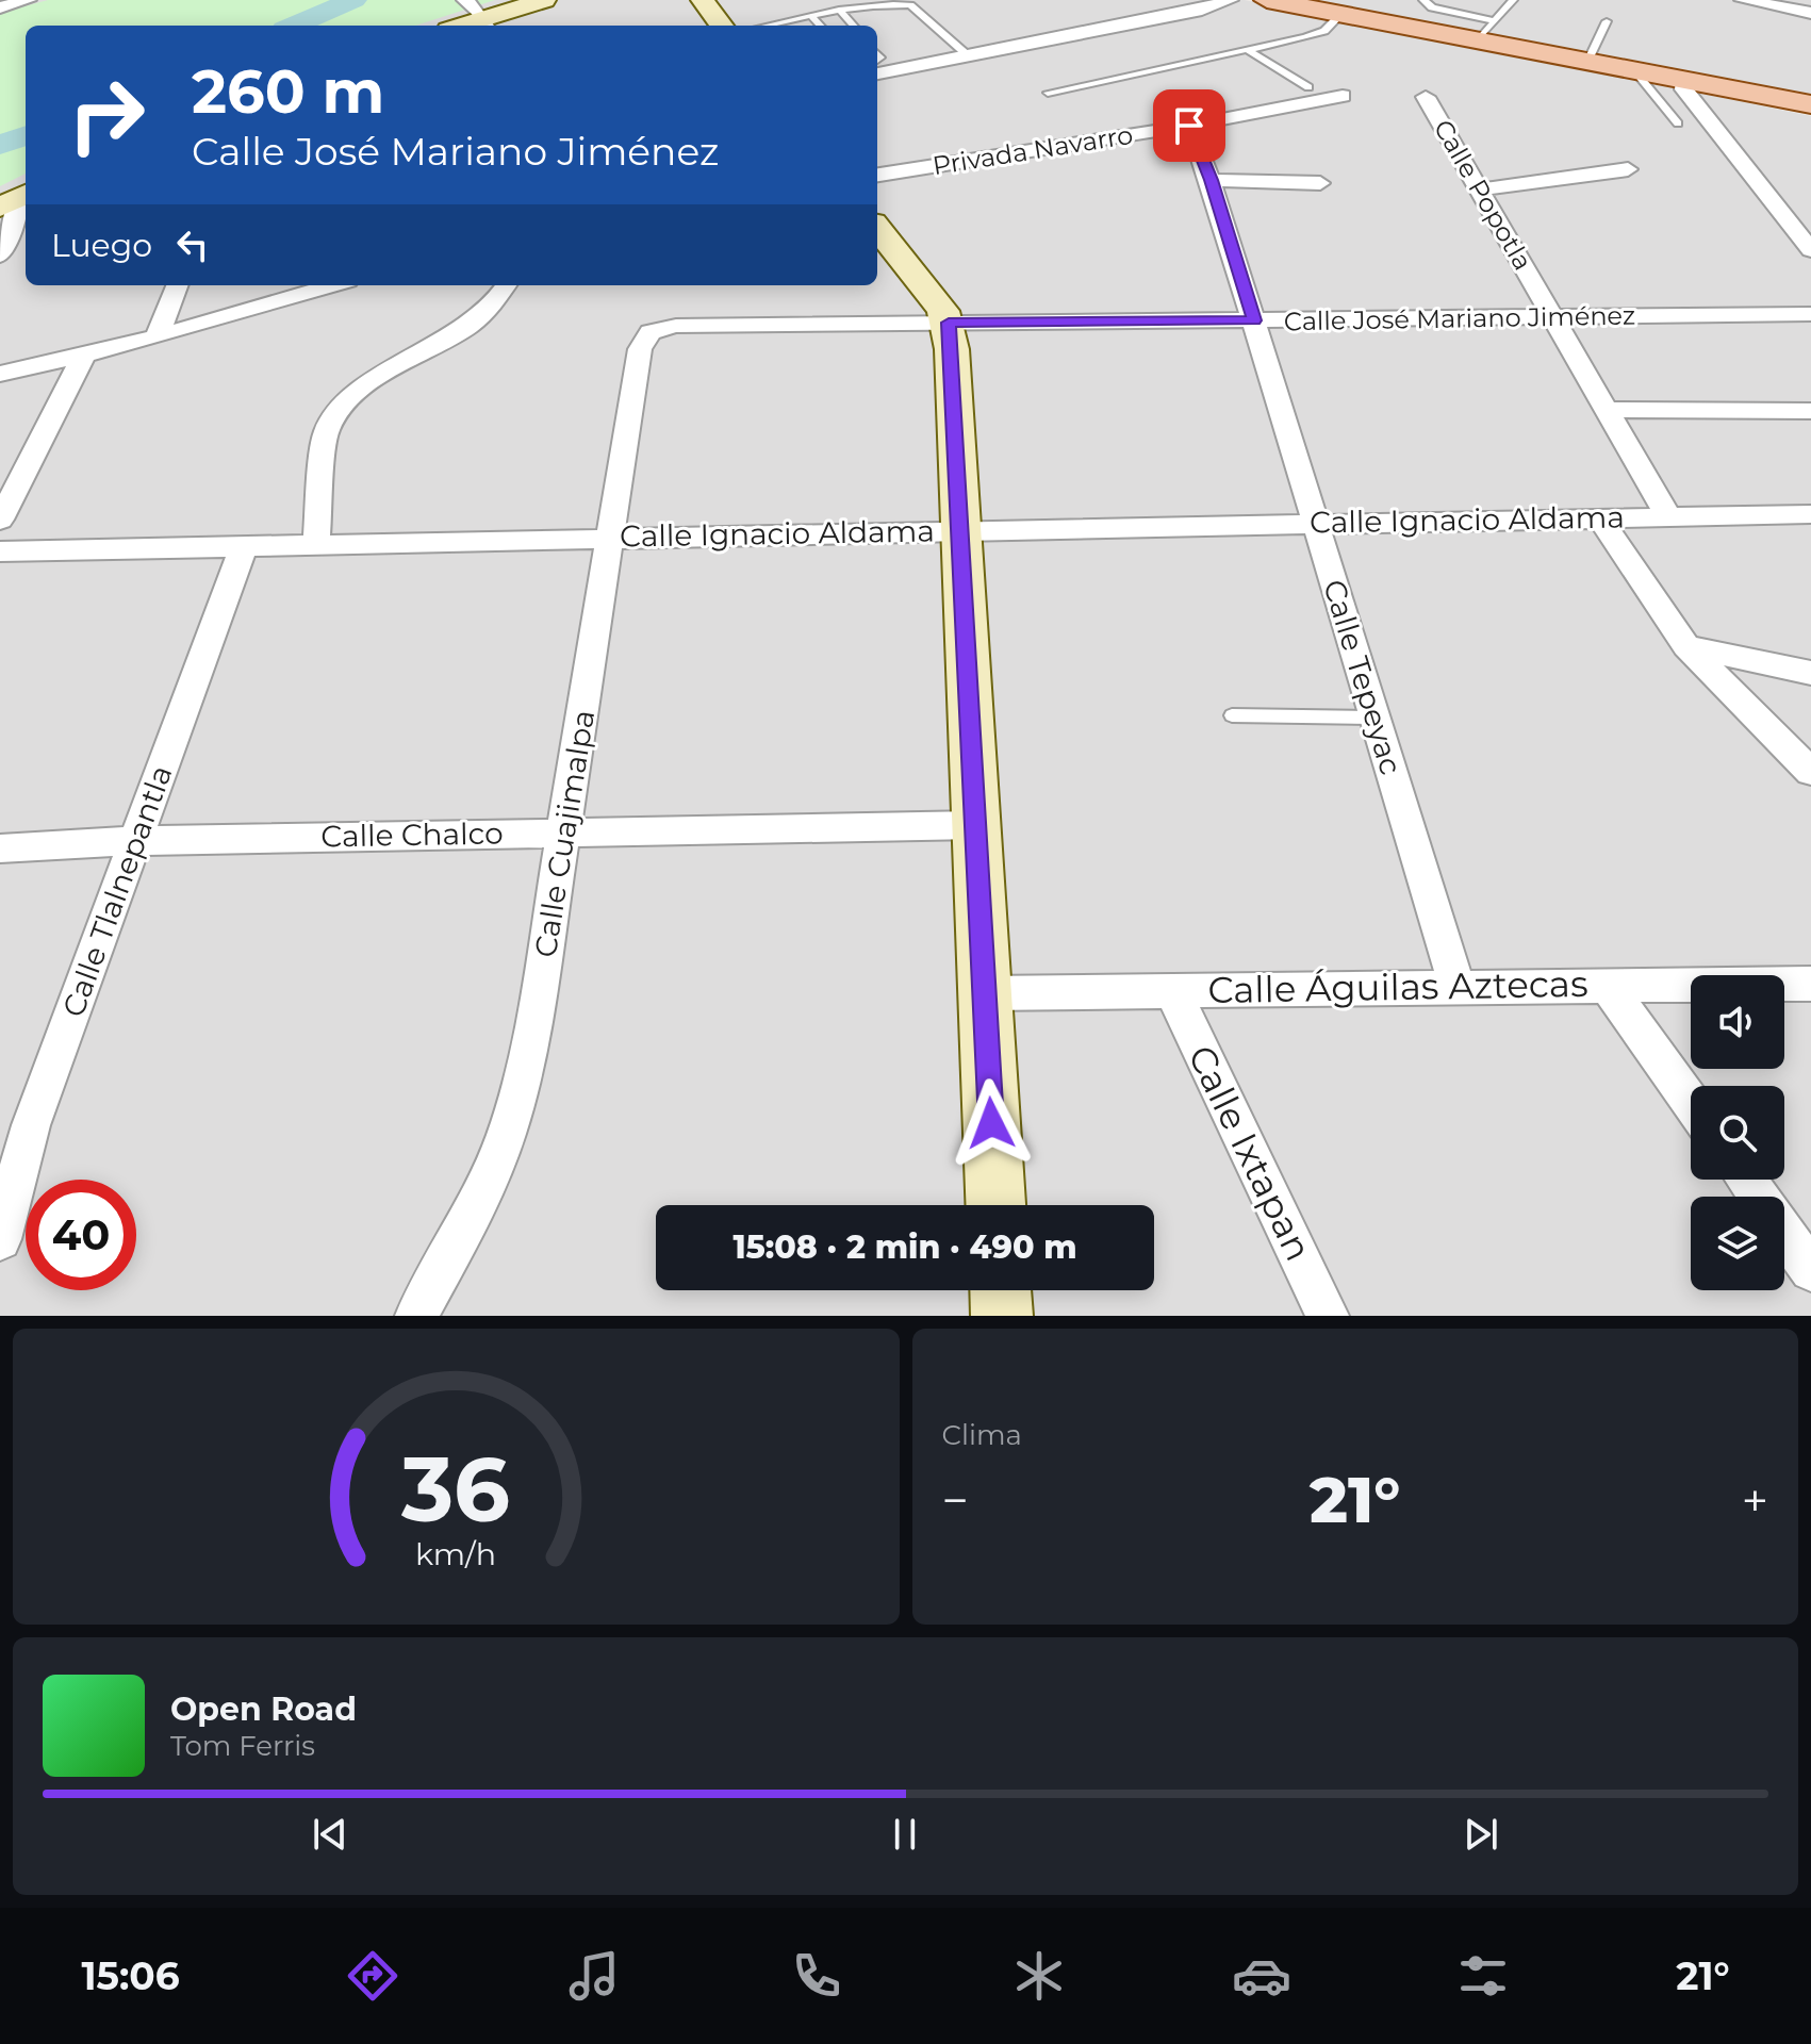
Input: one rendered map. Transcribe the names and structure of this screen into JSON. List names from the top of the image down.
{
  "streets": {
    "street": [
      "Privada Navarro",
      "Calle Popotla",
      "Calle José Mariano Jiménez",
      "Calle Ignacio Aldama",
      "Calle Tepeyac",
      "Calle Cuajimalpa",
      "Calle Chalco",
      "Calle Tlalnepantla",
      "Calle Águilas Aztecas",
      "Calle Ixtapan"
    ]
  },
  "crossings": [
    ["Privada Navarro", "Calle Tepeyac"],
    ["Calle Popotla", "Calle José Mariano Jiménez"],
    ["Calle Popotla", "Calle Ignacio Aldama"],
    ["Calle José Mariano Jiménez", "Calle Tepeyac"],
    ["Calle José Mariano Jiménez", "Calle Cuajimalpa"],
    ["Calle Ignacio Aldama", "Calle Tepeyac"],
    ["Calle Ignacio Aldama", "Calle Cuajimalpa"],
    ["Calle Ignacio Aldama", "Calle Tlalnepantla"],
    ["Calle Tepeyac", "Calle Águilas Aztecas"],
    ["Calle Cuajimalpa", "Calle Chalco"],
    ["Calle Chalco", "Calle Tlalnepantla"],
    ["Calle Águilas Aztecas", "Calle Ixtapan"]
  ],
  "page": {
    "turn": ["260 m", "Calle José Mariano Jiménez"],
    "then": "Luego",
    "limit": "40",
    "trip": "15:08 · 2 min · 490 m",
    "tile": "Clima",
    "heat": ["−", "21°", "+"],
    "song": ["Open Road", "Tom Ferris"],
    "tabs": ["15:06", "21°"],
    "gauge": ["36", "km/h"]
  }
}
